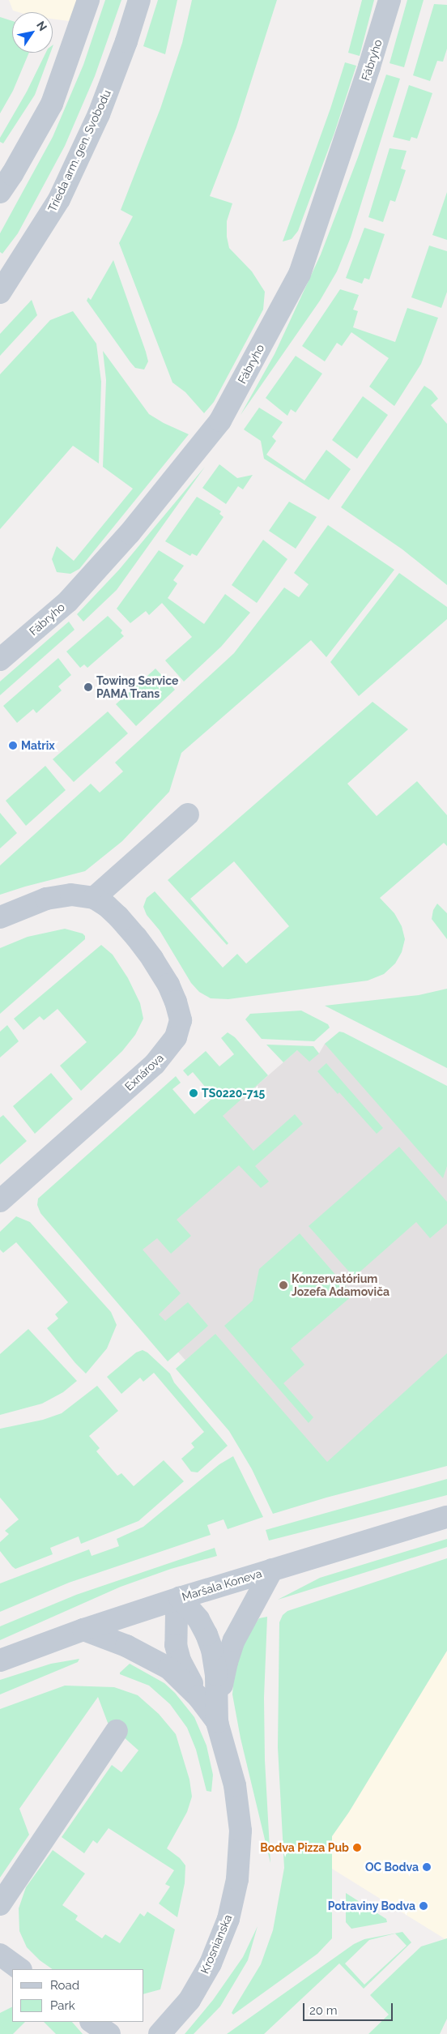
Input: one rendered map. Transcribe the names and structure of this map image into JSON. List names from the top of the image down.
{
  "streets": {
    "street": [
      "Fábryho",
      "Trieda arm. gen. Svobodu",
      "Exnárova",
      "Maršala Koneva",
      "Krosnianska"
    ]
  },
  "places": [
    "Towing Service PAMA Trans",
    "Matrix",
    "TS0220-715",
    "Konzervatórium Jozefa Adamoviča",
    "Bodva Pizza Pub",
    "OC Bodva",
    "Potraviny Bodva"
  ],
  "legend": ["Road", "Park"],
  "scale_bar": "20 m",
  "north": "top right"
}
